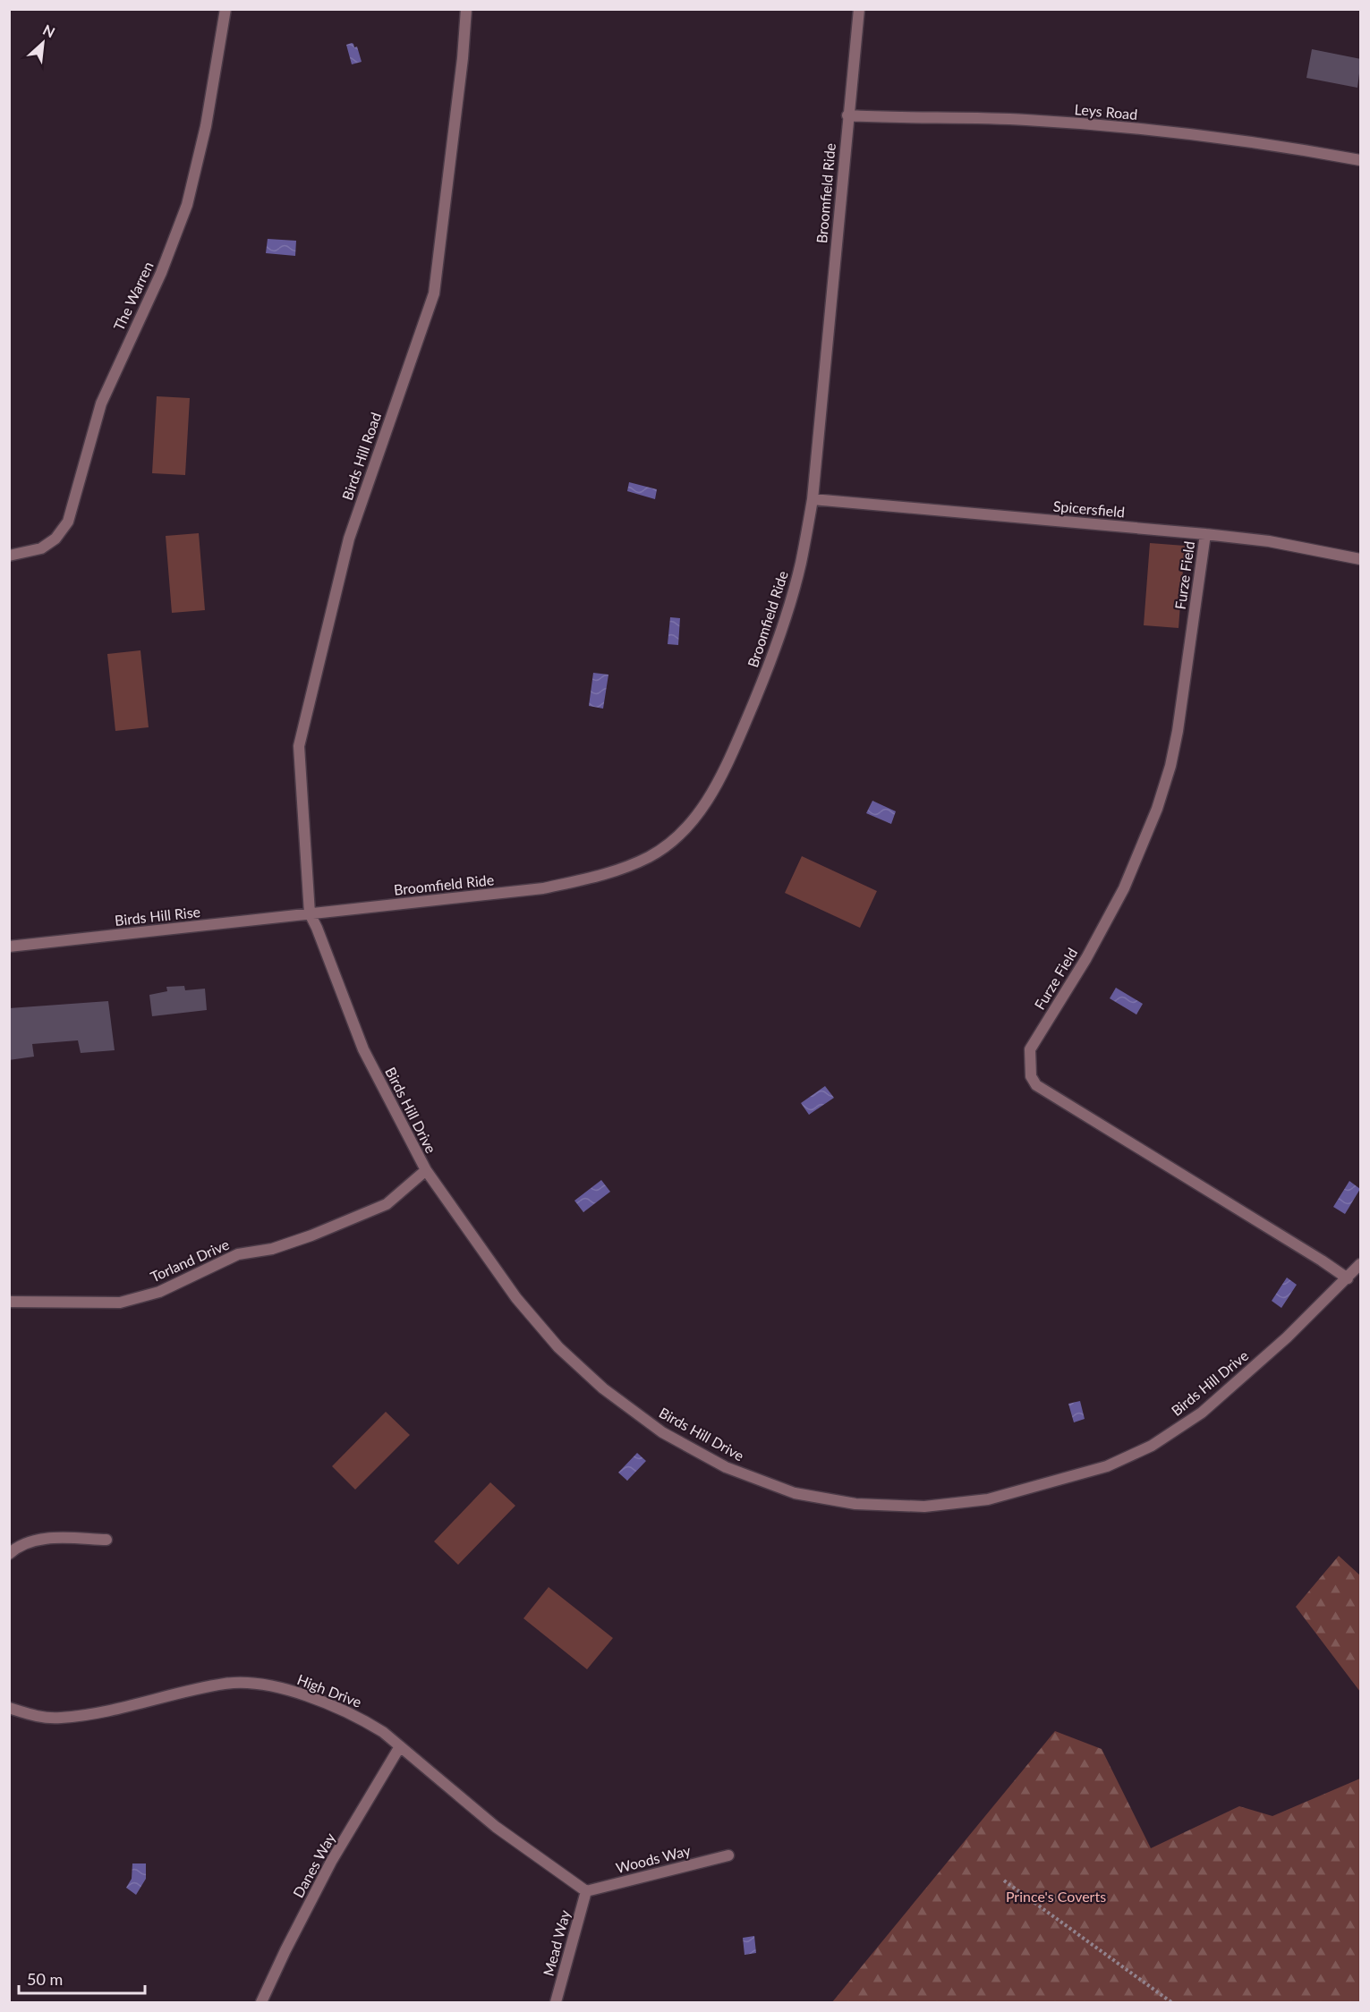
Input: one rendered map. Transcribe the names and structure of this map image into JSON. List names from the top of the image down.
{
  "streets": {
    "street": [
      "Leys Road",
      "Broomfield Ride",
      "The Warren",
      "Birds Hill Road",
      "Spicersfield",
      "Furze Field",
      "Birds Hill Rise",
      "Birds Hill Drive",
      "Torland Drive",
      "High Drive",
      "Woods Way",
      "Danes Way",
      "Mead Way"
    ]
  },
  "crossings": [
    ["Leys Road", "Broomfield Ride"],
    ["Broomfield Ride", "Birds Hill Road"],
    ["Broomfield Ride", "Spicersfield"],
    ["Broomfield Ride", "Birds Hill Rise"],
    ["Broomfield Ride", "Birds Hill Drive"],
    ["Birds Hill Road", "Birds Hill Rise"],
    ["Birds Hill Road", "Birds Hill Drive"],
    ["Spicersfield", "Furze Field"],
    ["Furze Field", "Birds Hill Drive"],
    ["Birds Hill Rise", "Birds Hill Drive"],
    ["Birds Hill Drive", "Torland Drive"],
    ["High Drive", "Woods Way"],
    ["High Drive", "Danes Way"],
    ["High Drive", "Mead Way"],
    ["Woods Way", "Mead Way"]
  ],
  "parks": ["Prince's Coverts"],
  "scale_bar": "50 m",
  "north": "top right"
}
